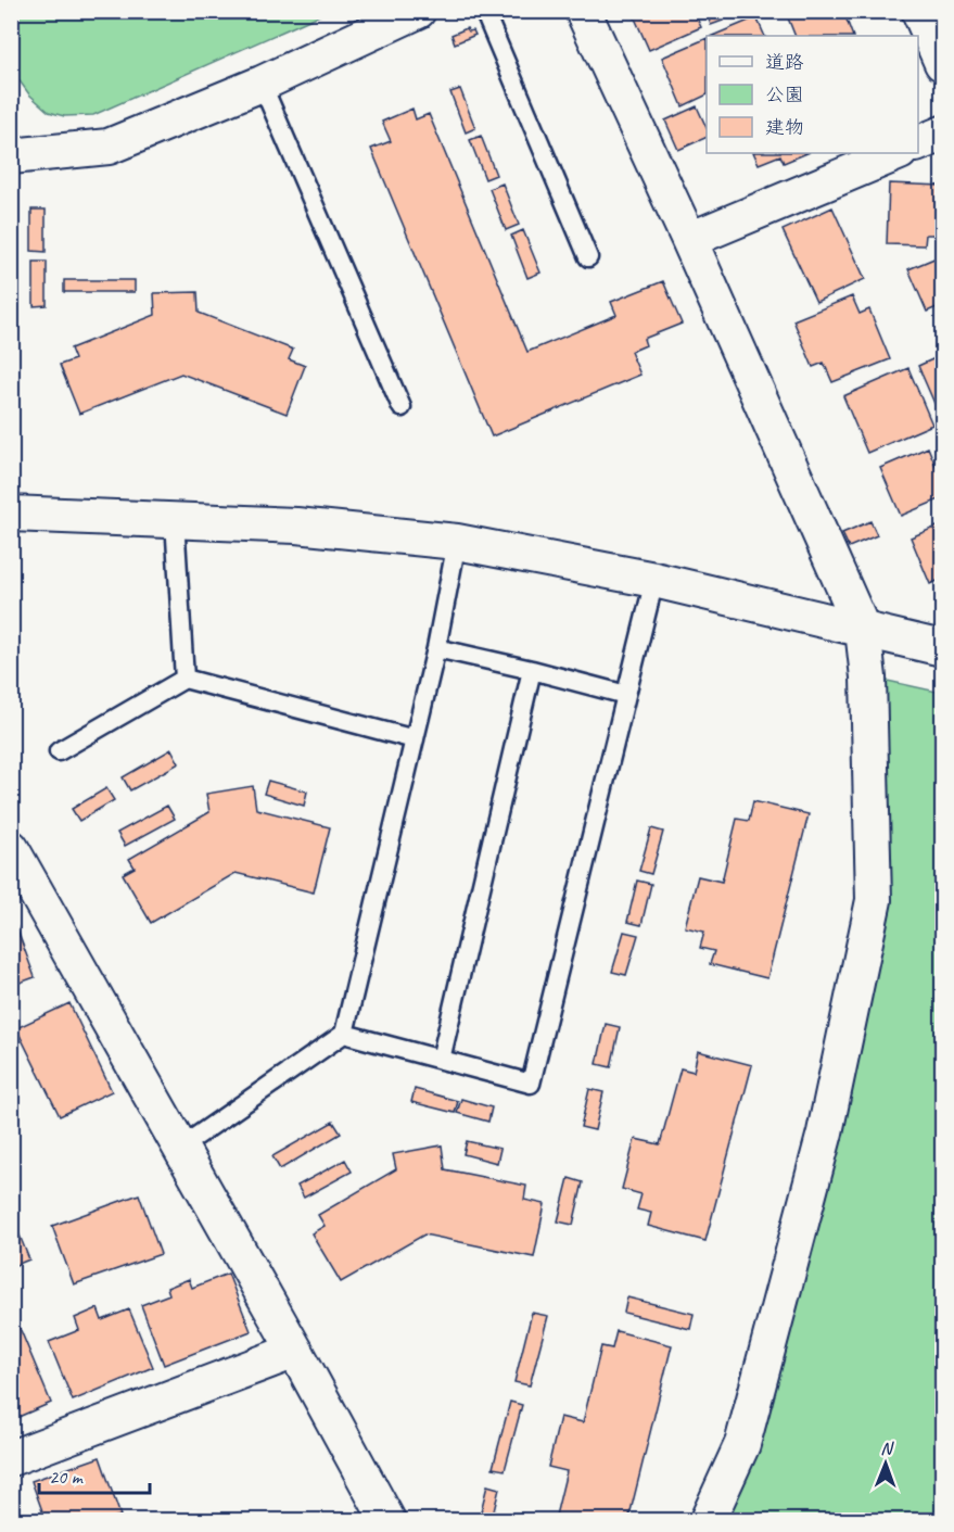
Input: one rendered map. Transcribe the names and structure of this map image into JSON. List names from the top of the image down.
{
  "legend": ["道路", "公園", "建物"],
  "scale_bar": "20 m",
  "north": "top"
}
